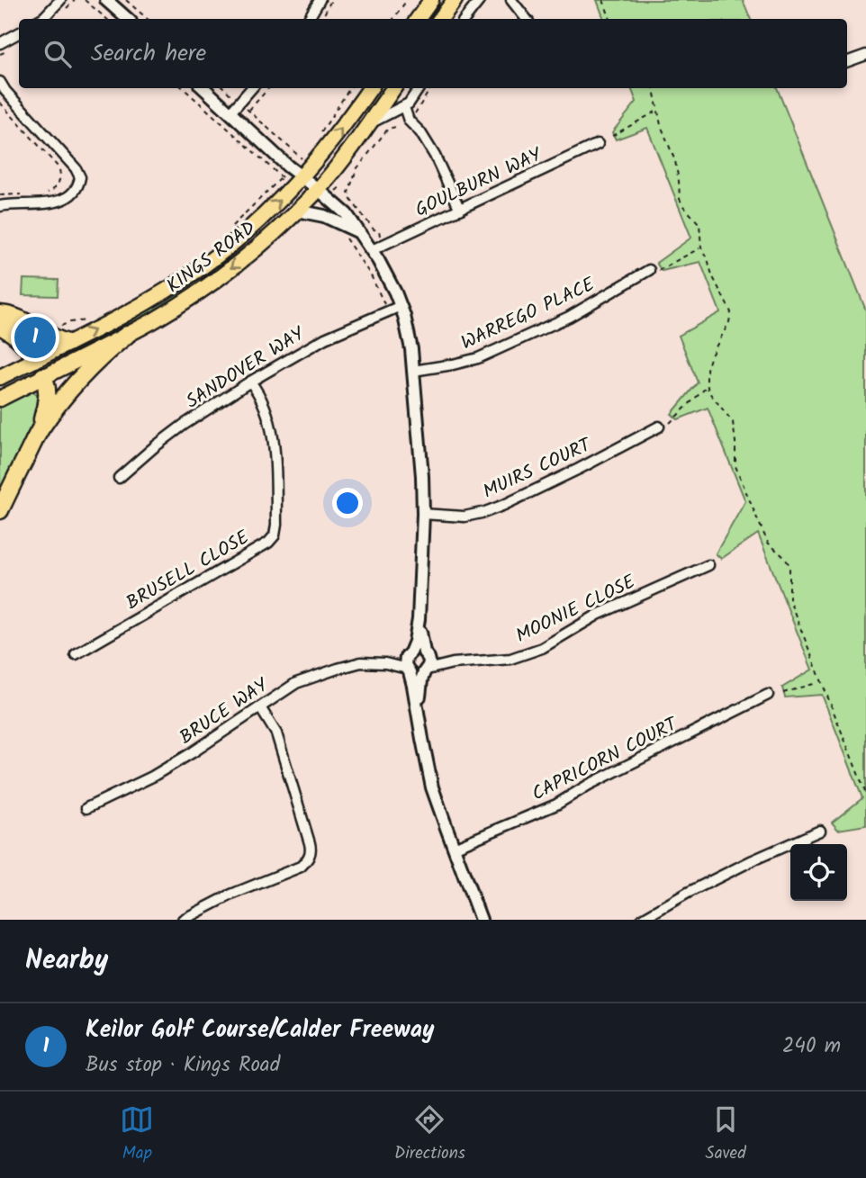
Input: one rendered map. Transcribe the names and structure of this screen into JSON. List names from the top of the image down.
{
  "streets": {
    "main road": ["KINGS ROAD"],
    "street": [
      "GOULBURN WAY",
      "WARREGO PLACE",
      "SANDOVER WAY",
      "MUIRS COURT",
      "BRUSELL CLOSE",
      "MOONIE CLOSE",
      "BRUCE WAY",
      "CAPRICORN COURT"
    ]
  },
  "crossings": [
    ["SANDOVER WAY", "BRUSELL CLOSE"],
    ["MOONIE CLOSE", "BRUCE WAY"]
  ],
  "page": {
    "search": "Search here",
    "pins": "1",
    "heading": "Nearby",
    "list": [
      {
        "mark": "1",
        "name": "Keilor Golf Course/Calder Freeway",
        "note": "Bus stop · Kings Road",
        "value": "240 m"
      }
    ],
    "nav": ["Map", "Directions", "Saved"]
  }
}
